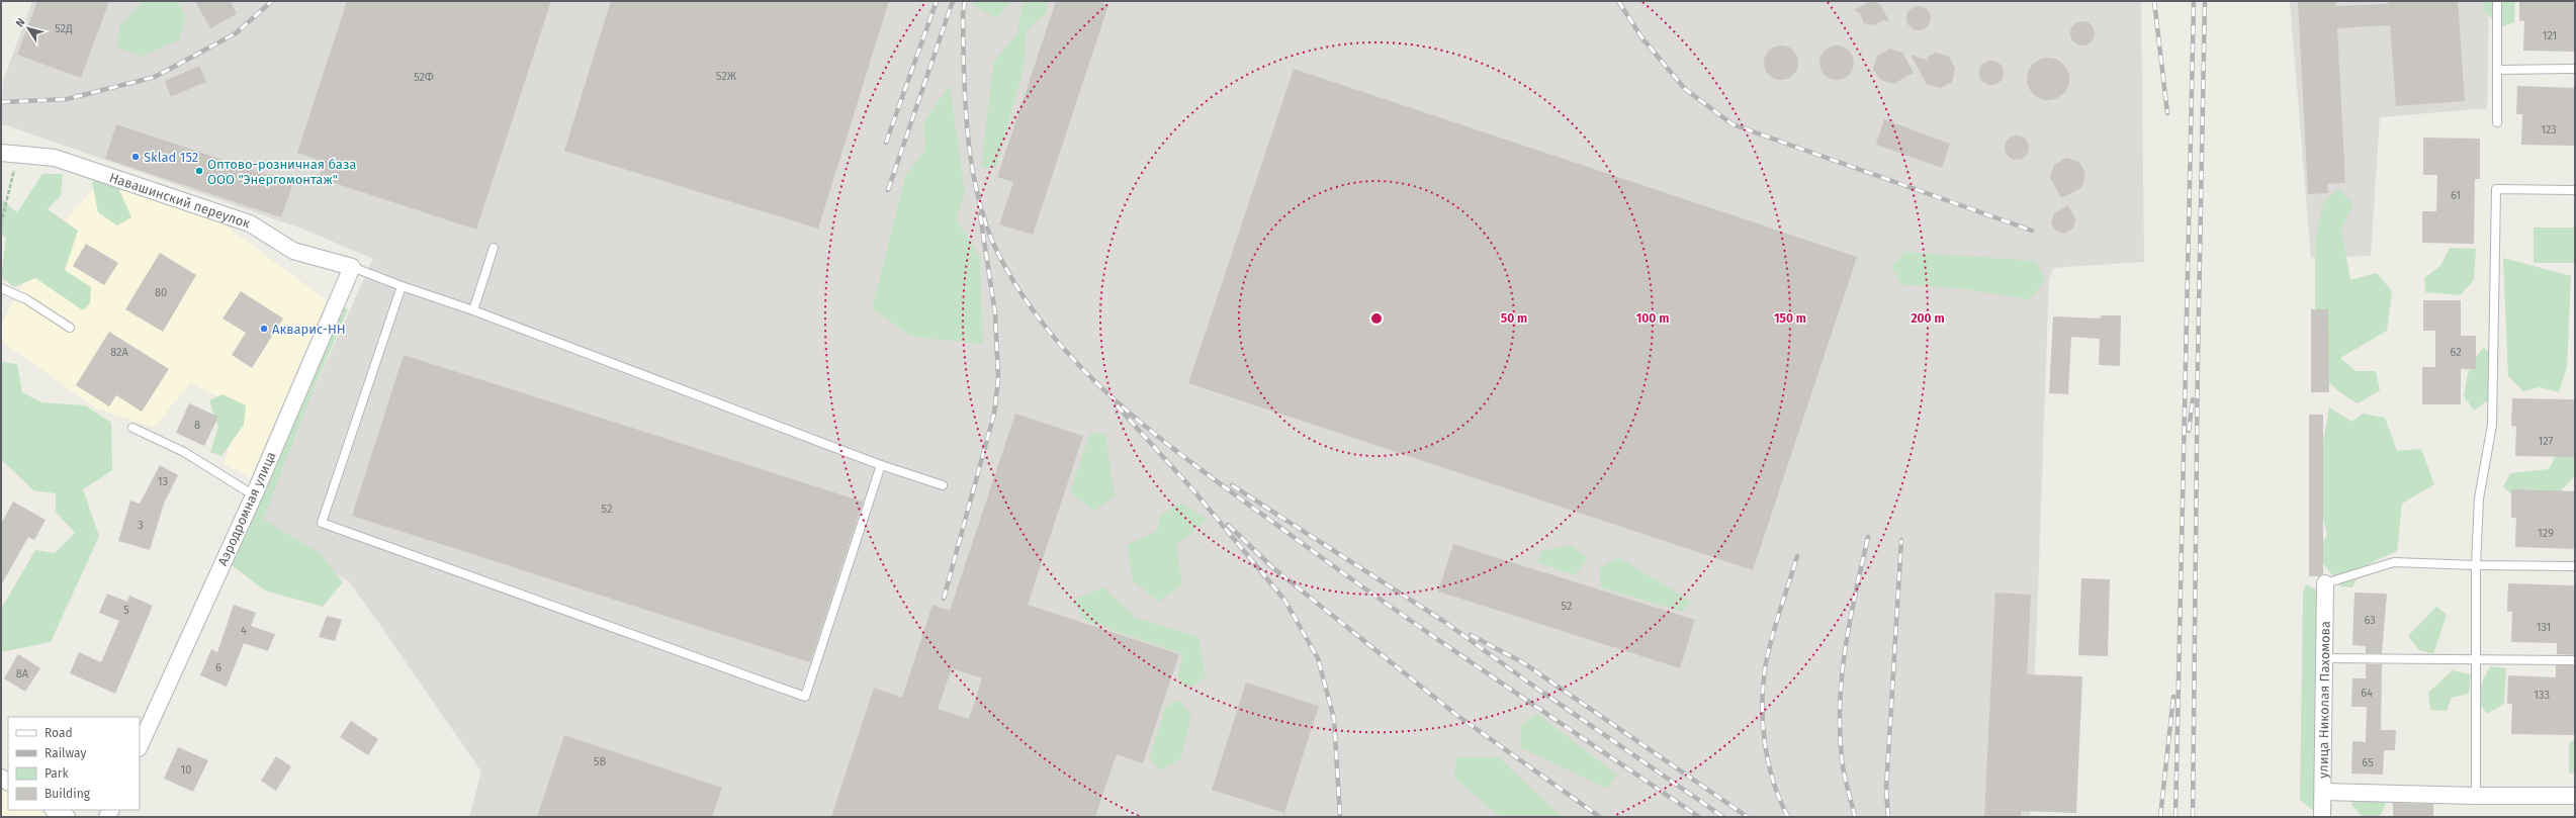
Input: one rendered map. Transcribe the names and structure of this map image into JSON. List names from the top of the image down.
{
  "streets": {
    "street": ["Навашинский переулок", "Аэродромная улица", "улица Николая Пахомова"]
  },
  "crossings": [
    ["Навашинский переулок", "Аэродромная улица"]
  ],
  "places": ["Sklad 152", "Оптово-розничная база ООО \"Энергомонтаж\"", "Акварис-НН"],
  "house_numbers": [
    "52Д",
    "121",
    "52Ж",
    "52Ф",
    "123",
    "61",
    "80",
    "82А",
    "62",
    "8",
    "127",
    "13",
    "52",
    "3",
    "129",
    "52",
    "5",
    "63",
    "131",
    "4",
    "6",
    "8А",
    "64",
    "133",
    "5В",
    "65",
    "10"
  ],
  "legend": [
    "Road",
    "Railway",
    "Park",
    "Building"
  ],
  "north": "top left",
  "rings": [
    "50 m",
    "100 m",
    "150 m",
    "200 m"
  ]
}
